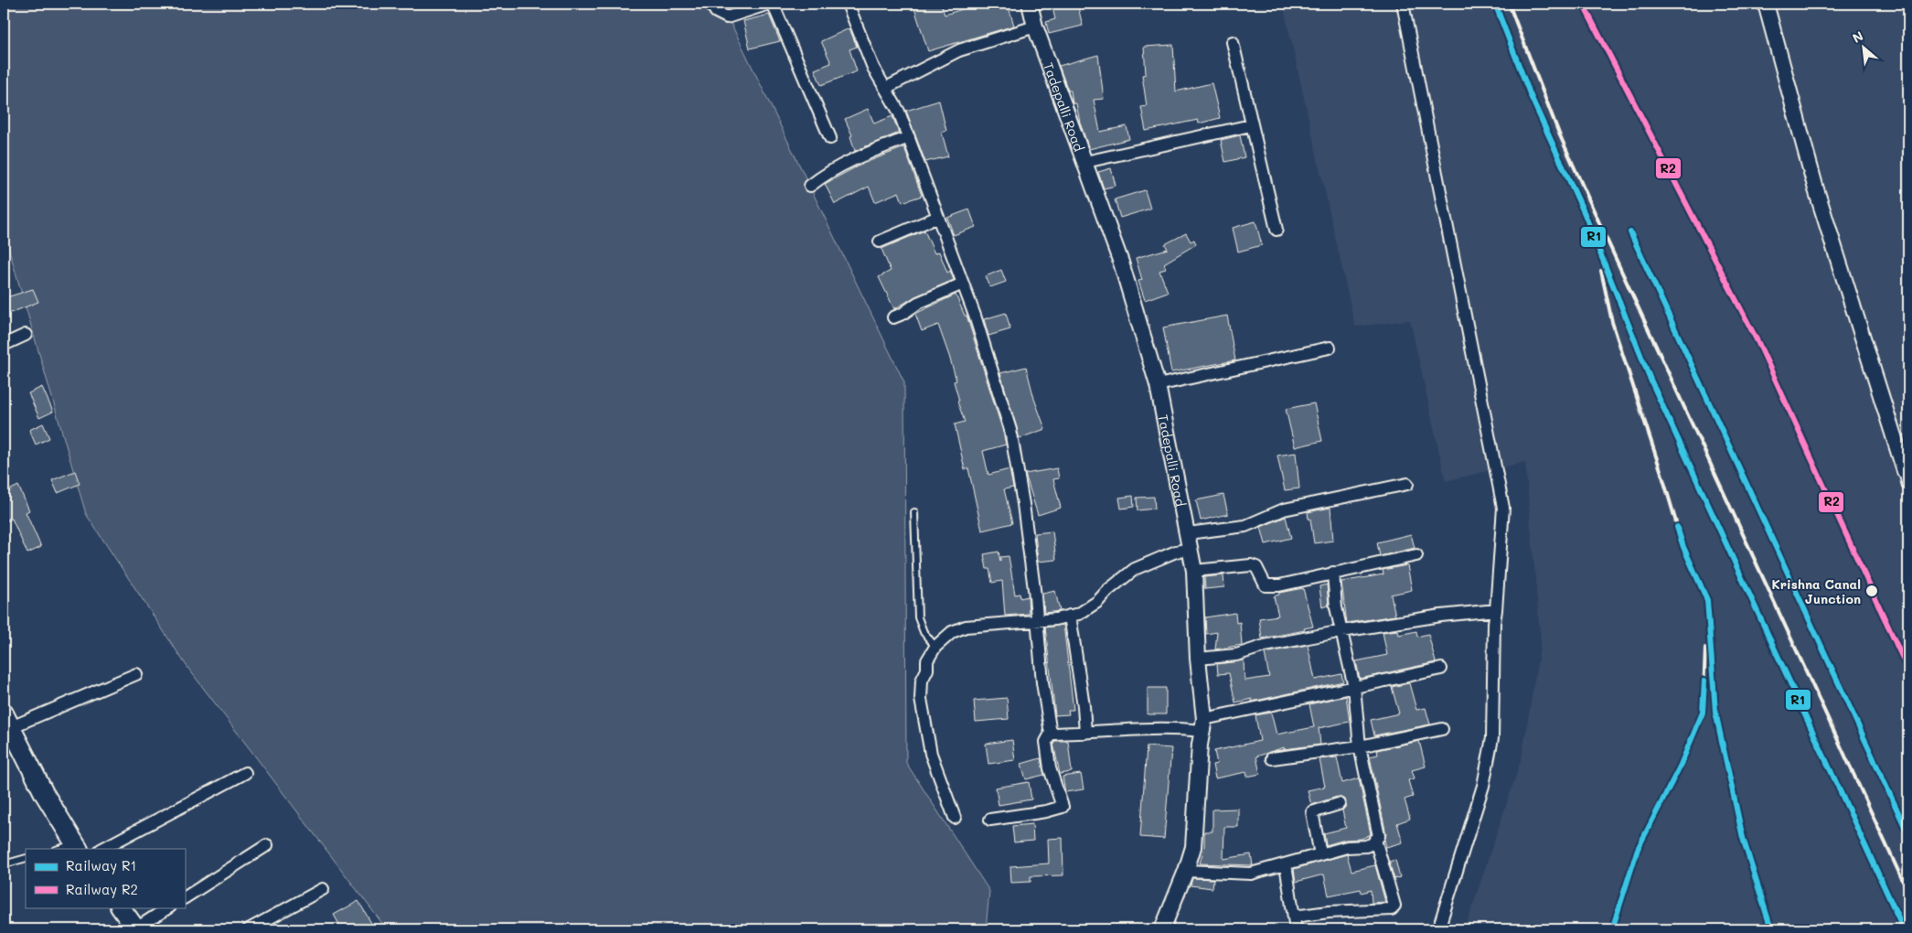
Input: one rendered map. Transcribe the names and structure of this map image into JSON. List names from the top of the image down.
{
  "streets": {
    "street": ["Tadepalli Road"]
  },
  "places": ["Krishna Canal Junction"],
  "lines": ["rail line R1", "rail line R2"],
  "legend": ["Railway R1", "Railway R2"],
  "north": "top left"
}
